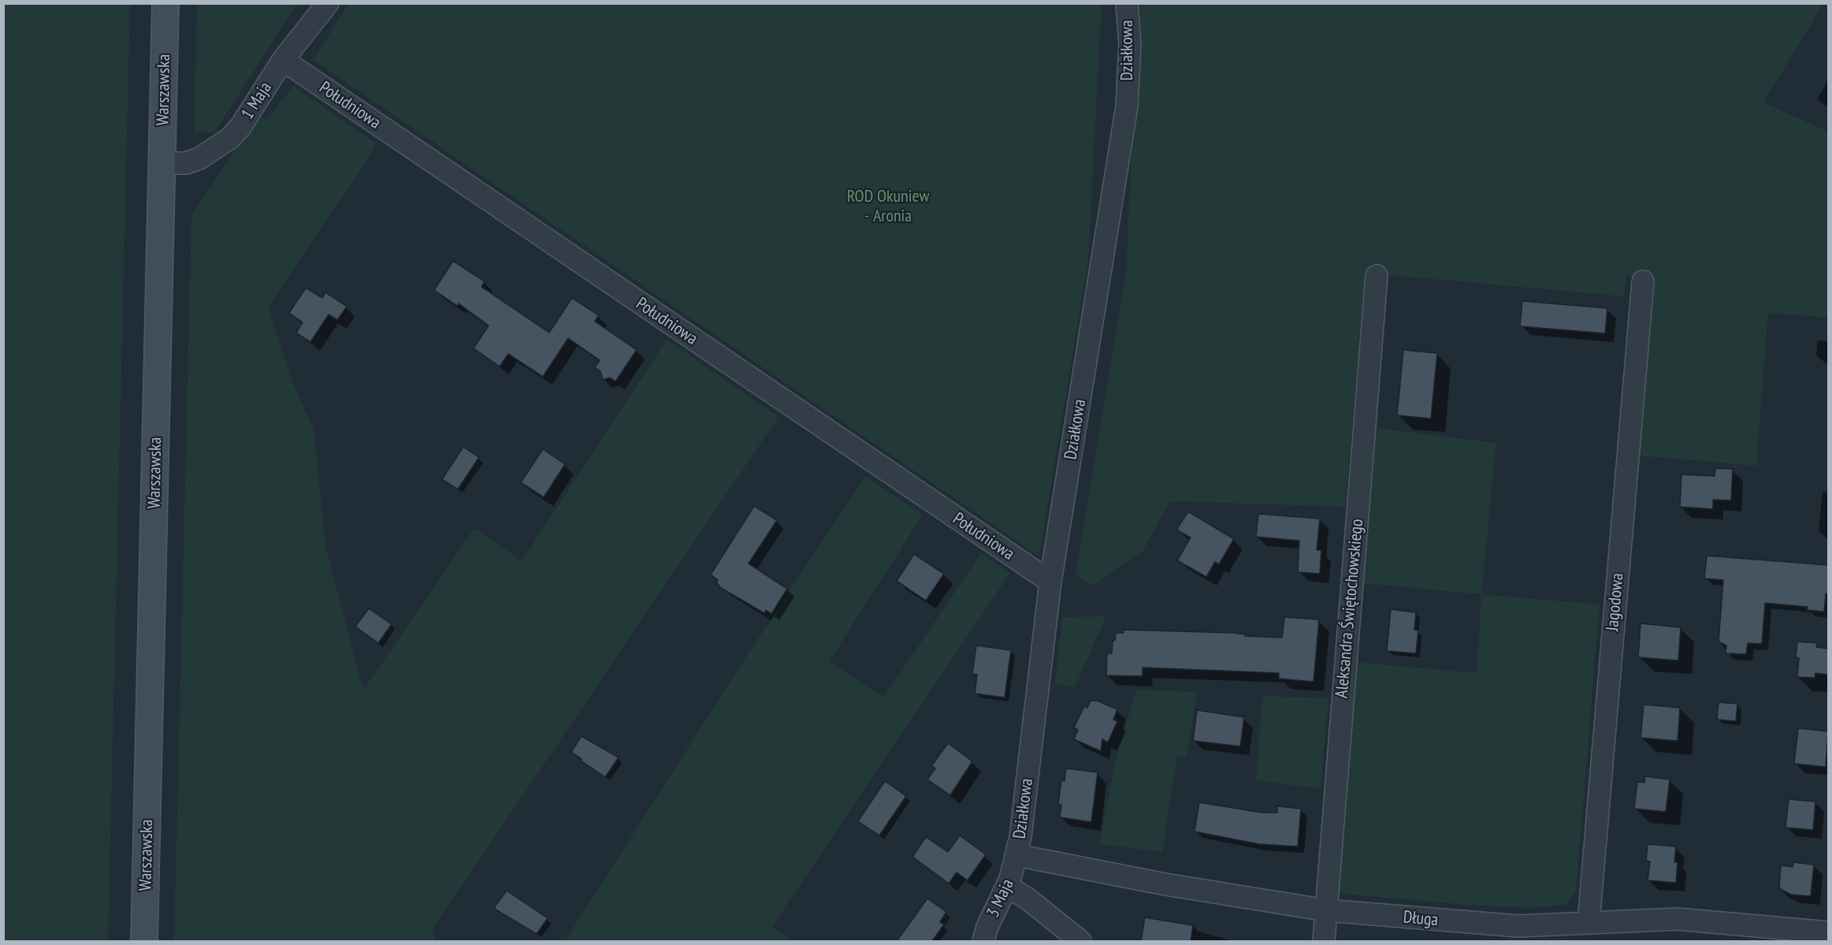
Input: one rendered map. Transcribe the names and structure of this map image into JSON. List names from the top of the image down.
{
  "streets": {
    "main road": ["Warszawska"],
    "street": [
      "Działkowa",
      "1 Maja",
      "Południowa",
      "Jagodowa",
      "Aleksandra Świętochowskiego",
      "3 Maja",
      "Długa"
    ]
  },
  "crossings": [
    ["Działkowa", "Południowa"],
    ["Działkowa", "3 Maja"],
    ["Działkowa", "Długa"],
    ["Warszawska", "1 Maja"],
    ["1 Maja", "Południowa"],
    ["Jagodowa", "Długa"],
    ["Aleksandra Świętochowskiego", "Długa"],
    ["3 Maja", "Długa"]
  ],
  "parks": ["ROD Okuniew - Aronia"]
}
